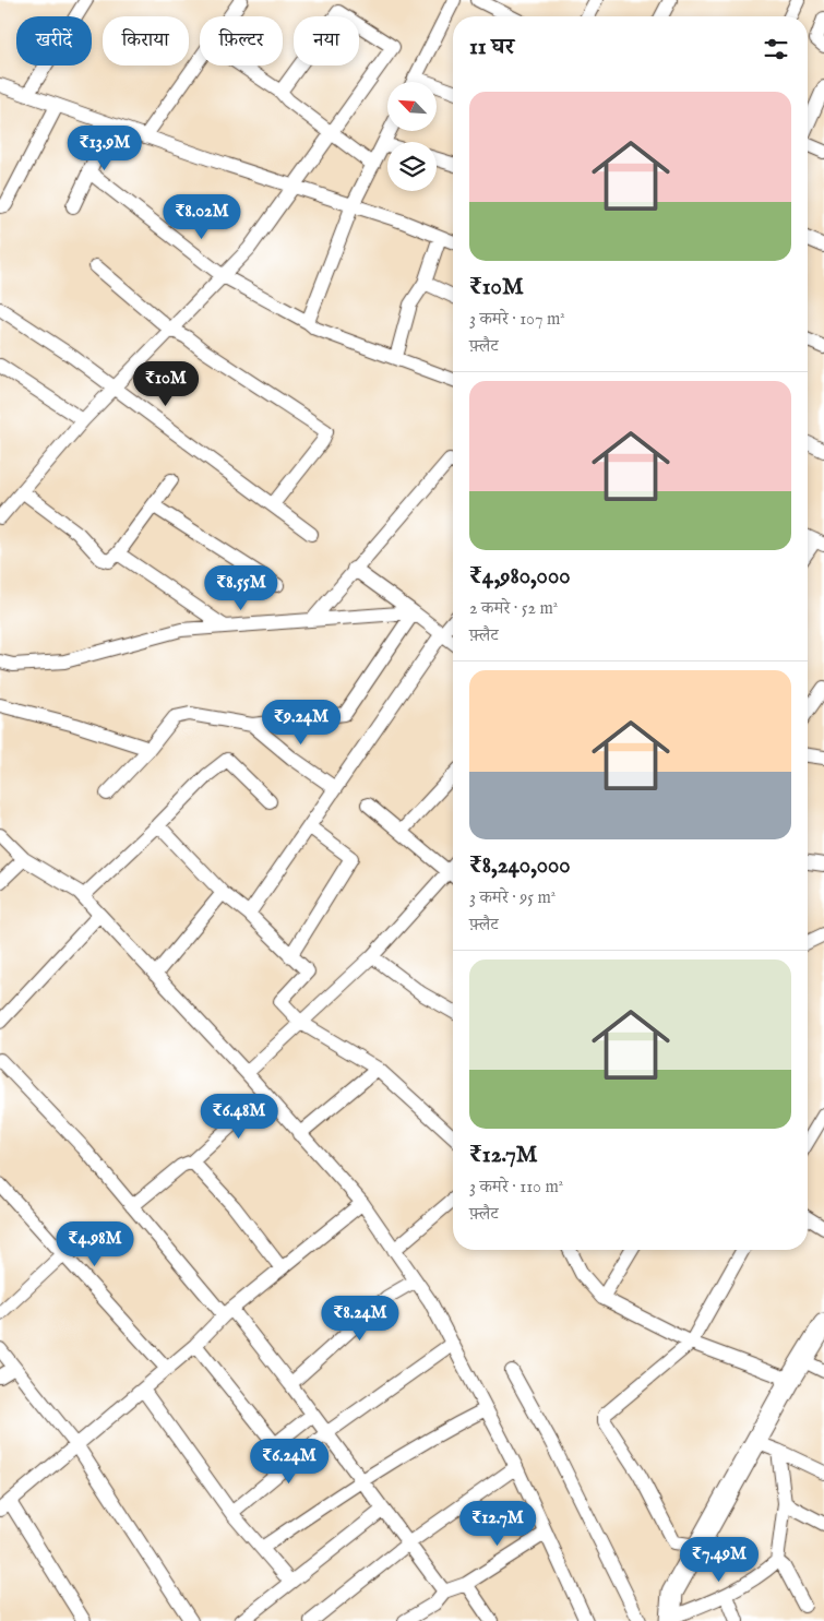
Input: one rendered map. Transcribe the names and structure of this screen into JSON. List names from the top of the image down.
{
  "north": "top left",
  "page": {
    "chip": [
      "खरीदें",
      "किराया",
      "फ़िल्टर",
      "नया"
    ],
    "heading": "11 घर",
    "list": [
      {
        "name": "₹10M",
        "note": "3 कमरे · 107 m² · फ़्लैट"
      },
      {
        "name": "₹4,980,000",
        "note": "2 कमरे · 52 m² · फ़्लैट"
      },
      {
        "name": "₹8,240,000",
        "note": "3 कमरे · 95 m² · फ़्लैट"
      },
      {
        "name": "₹12.7M",
        "note": "3 कमरे · 110 m² · फ़्लैट"
      }
    ],
    "price": [
      "₹13.9M",
      "₹8.02M",
      "₹10M",
      "₹8.55M",
      "₹9.24M",
      "₹6.48M",
      "₹4.98M",
      "₹8.24M",
      "₹6.24M",
      "₹12.7M",
      "₹7.49M"
    ]
  }
}
